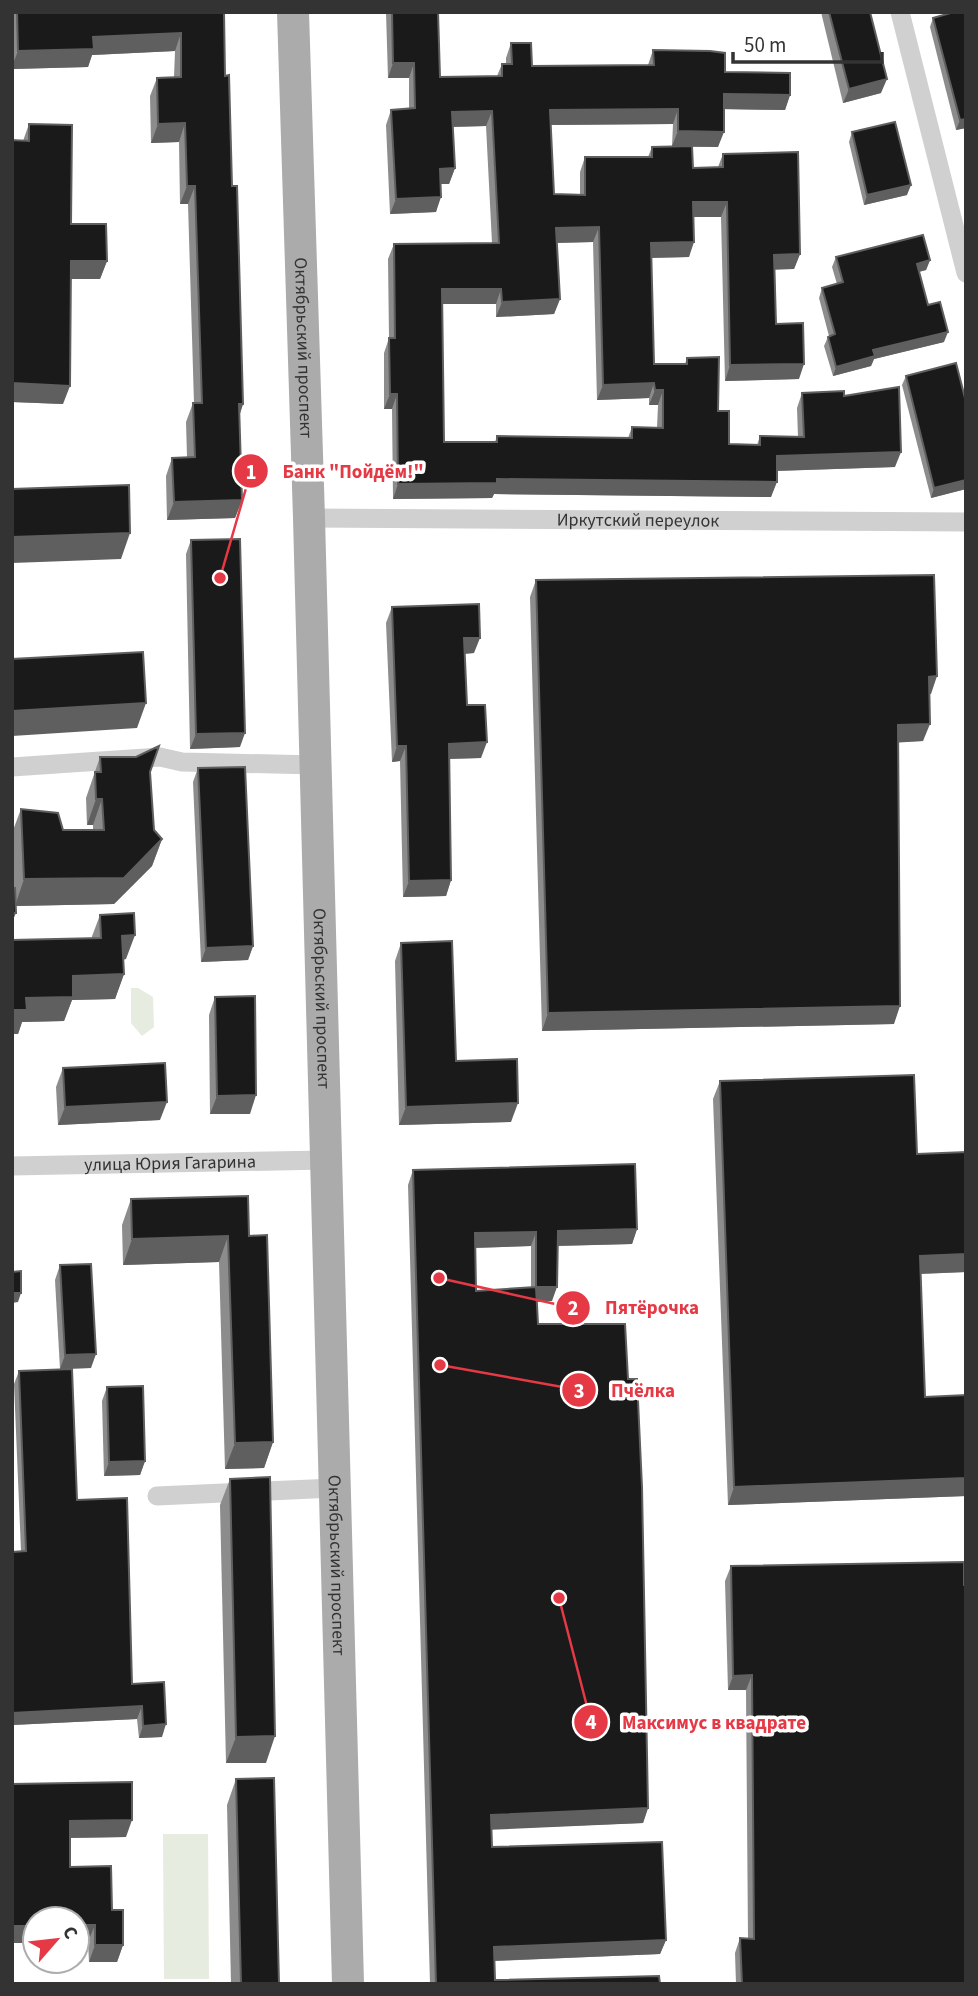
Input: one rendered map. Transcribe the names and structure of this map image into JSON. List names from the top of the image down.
{
  "streets": {
    "main road": ["Октябрьский проспект"],
    "street": ["Иркутский переулок", "улица Юрия Гагарина"]
  },
  "crossings": [
    ["Октябрьский проспект", "Иркутский переулок"],
    ["Октябрьский проспект", "улица Юрия Гагарина"]
  ],
  "places": [
    "Банк \"Пойдём!\"",
    "Пятёрочка",
    "Пчёлка",
    "Максимус в квадрате"
  ],
  "scale_bar": "50 m",
  "north": "top right"
}
